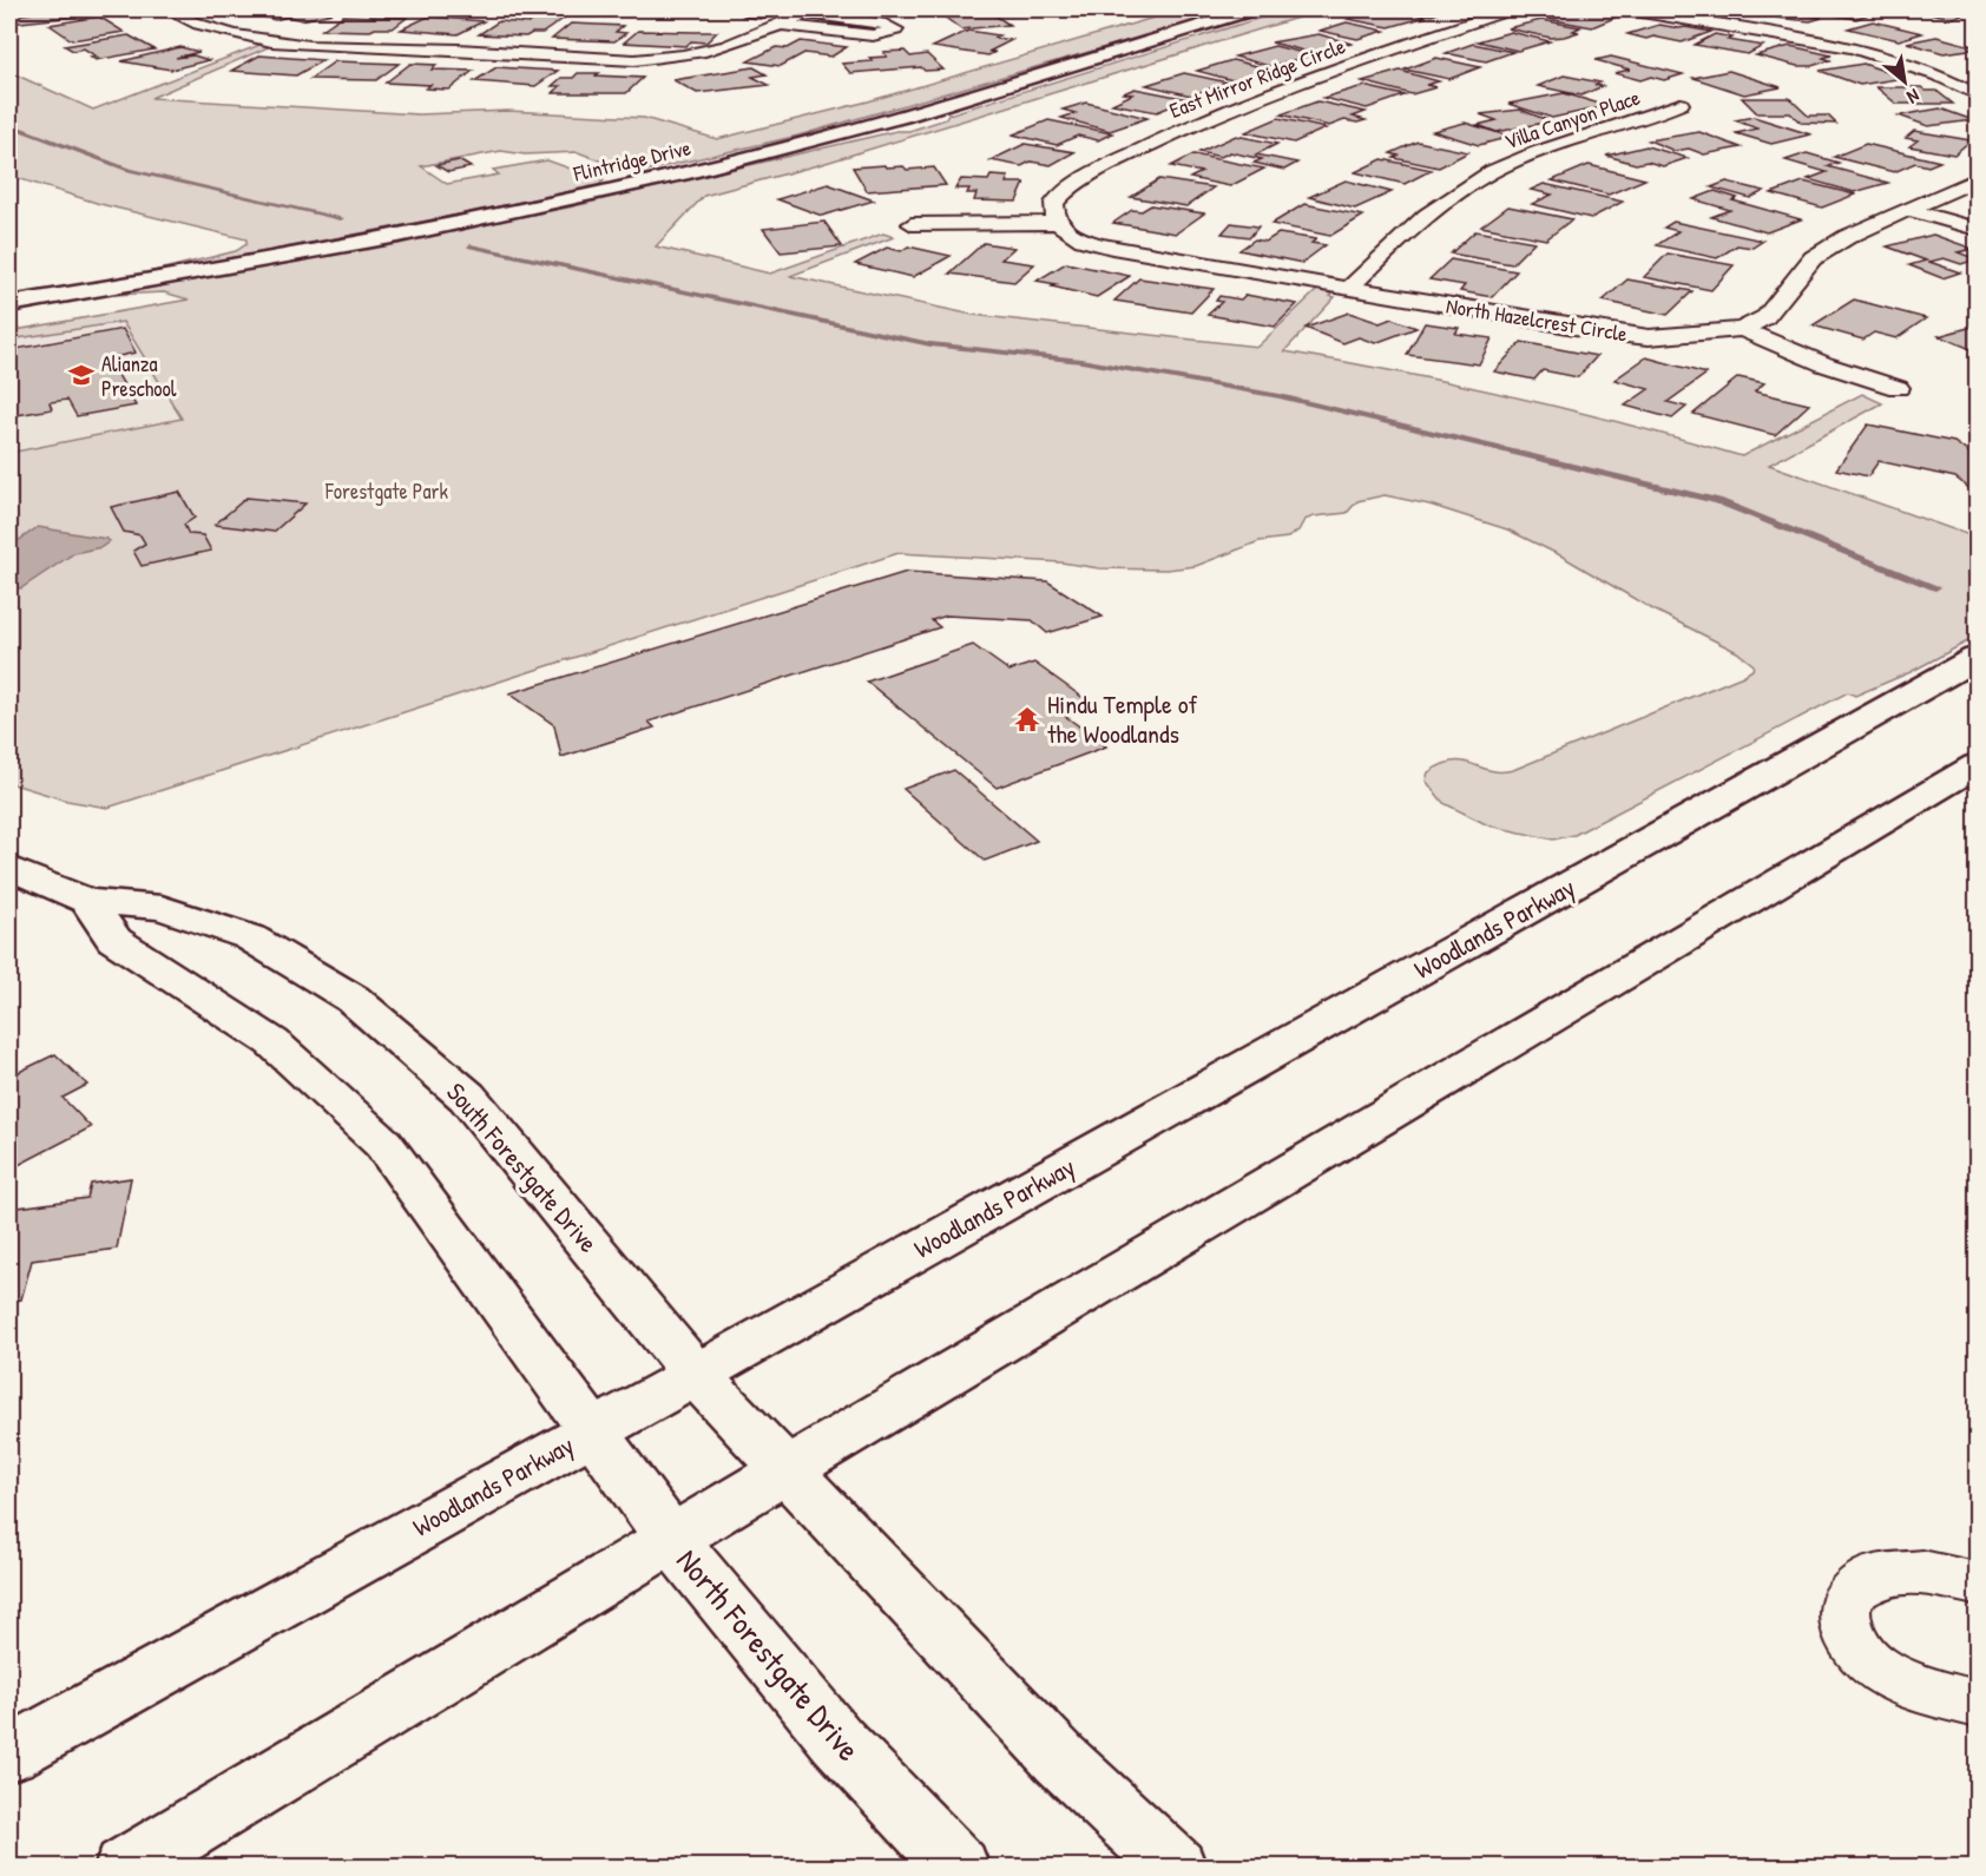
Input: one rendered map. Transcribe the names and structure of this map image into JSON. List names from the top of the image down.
{
  "streets": {
    "street": [
      "East Mirror Ridge Circle",
      "Villa Canyon Place",
      "Flintridge Drive",
      "North Hazelcrest Circle",
      "Woodlands Parkway",
      "South Forestgate Drive",
      "North Forestgate Drive"
    ]
  },
  "crossings": [
    ["East Mirror Ridge Circle", "North Hazelcrest Circle"],
    ["Villa Canyon Place", "North Hazelcrest Circle"],
    ["Woodlands Parkway", "South Forestgate Drive"],
    ["Woodlands Parkway", "North Forestgate Drive"]
  ],
  "parks": ["Forestgate Park"],
  "places": {
    "school or university": ["Alianza Preschool"],
    "temple": ["Hindu Temple of the Woodlands"]
  },
  "north": "bottom right"
}
